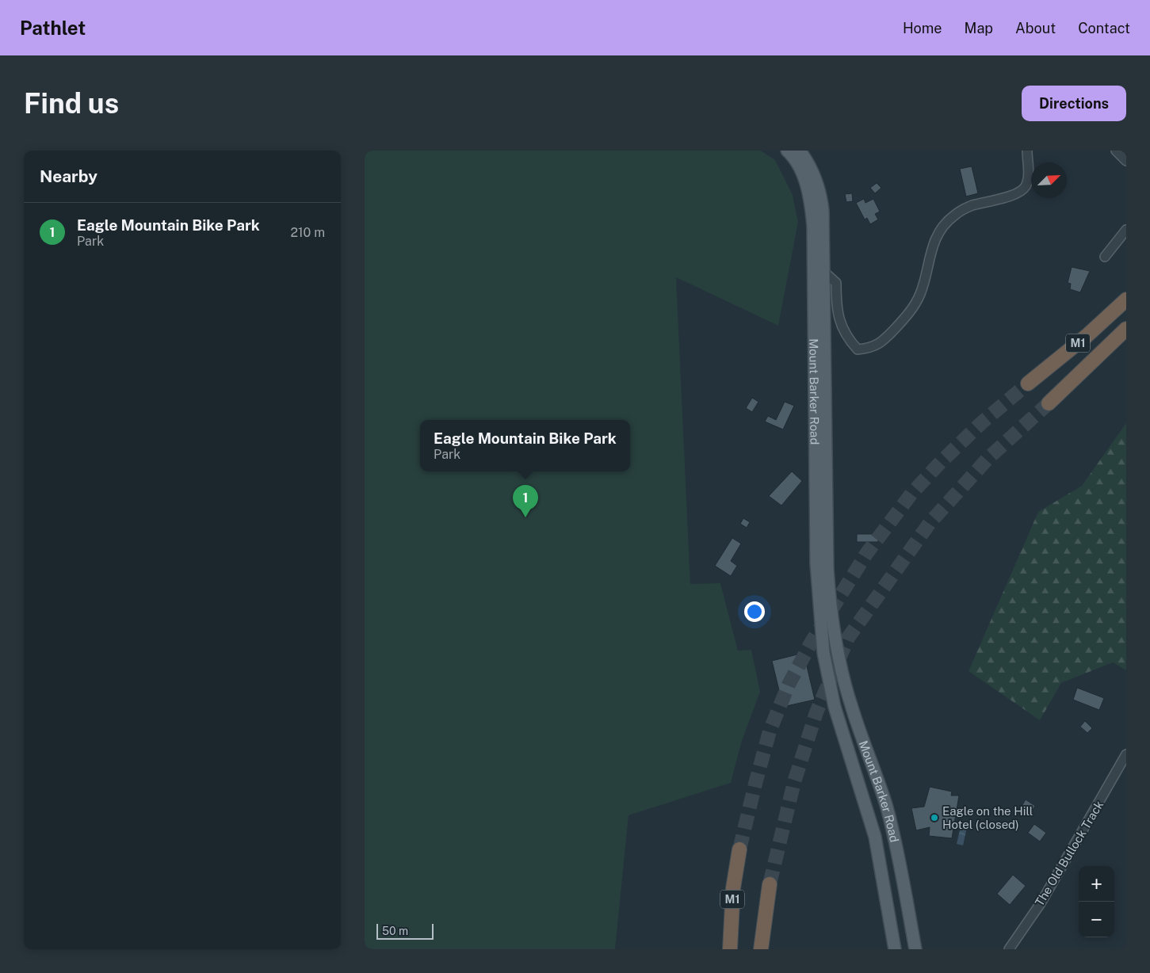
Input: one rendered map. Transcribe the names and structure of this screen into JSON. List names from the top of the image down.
{
  "streets": {
    "highway": ["M1"],
    "main road": ["Mount Barker Road"],
    "street": ["The Old Bullock Track"]
  },
  "places": ["Eagle on the Hill Hotel (closed)"],
  "scale_bar": "50 m",
  "north": "top right",
  "page": {
    "header": "Pathlet",
    "nav": [
      "Home",
      "Map",
      "About",
      "Contact"
    ],
    "buttons": "Directions",
    "title": "Find us",
    "heading": "Nearby",
    "list": [
      {
        "mark": "1",
        "name": "Eagle Mountain Bike Park",
        "note": "Park",
        "value": "210 m"
      }
    ],
    "popup": ["Eagle Mountain Bike Park", "Park"],
    "pins": "1",
    "map_buttons": ["+", "−"],
    "scale": "50 m"
  }
}
